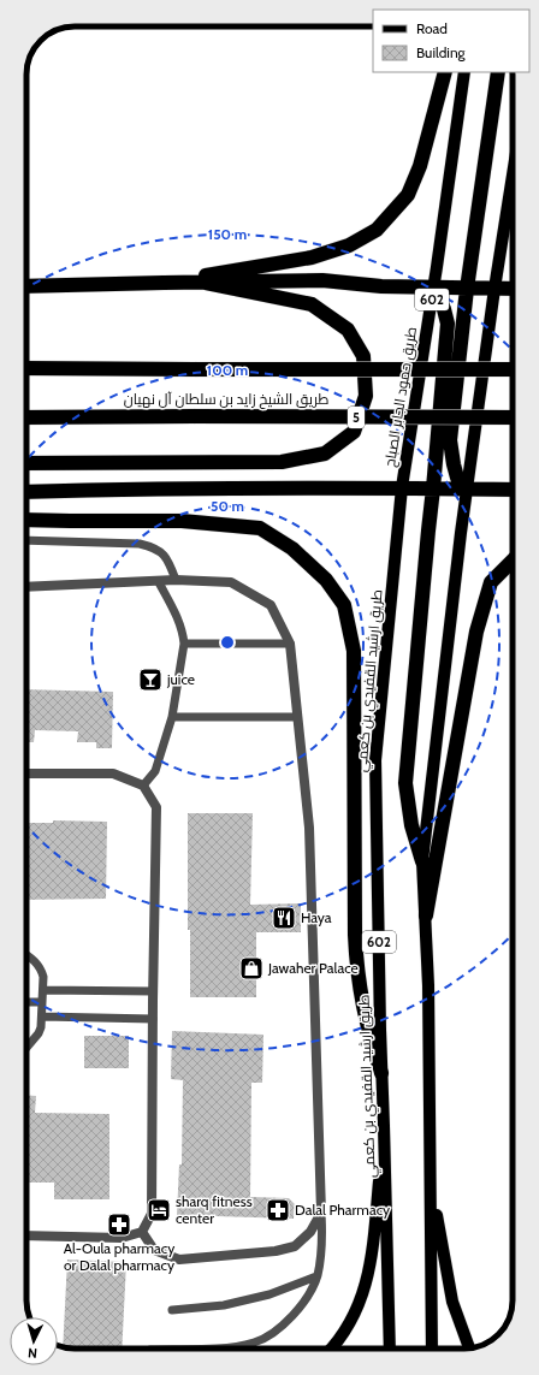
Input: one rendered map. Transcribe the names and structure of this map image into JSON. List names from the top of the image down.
{
  "streets": {
    "highway": ["طريق الشيخ زايد بن سلطان آل نهيان", "5"],
    "main road": ["602", "طريق حمود الجابر الصباح", "طريق ارشيد القفيدي بن كعمي"]
  },
  "crossings": [
    ["طريق حمود الجابر الصباح", "طريق ارشيد القفيدي بن كعمي"]
  ],
  "places": {
    "bar": ["juice"],
    "restaurant": ["Haya"],
    "shop": ["Jawaher Palace"],
    "hotel": ["sharq fitness center"],
    "pharmacy": ["Dalal Pharmacy", "Al-Oula pharmacy or Dalal pharmacy"]
  },
  "legend": ["Road", "Building"],
  "north": "bottom",
  "rings": ["150 m", "100 m", "50 m"]
}
